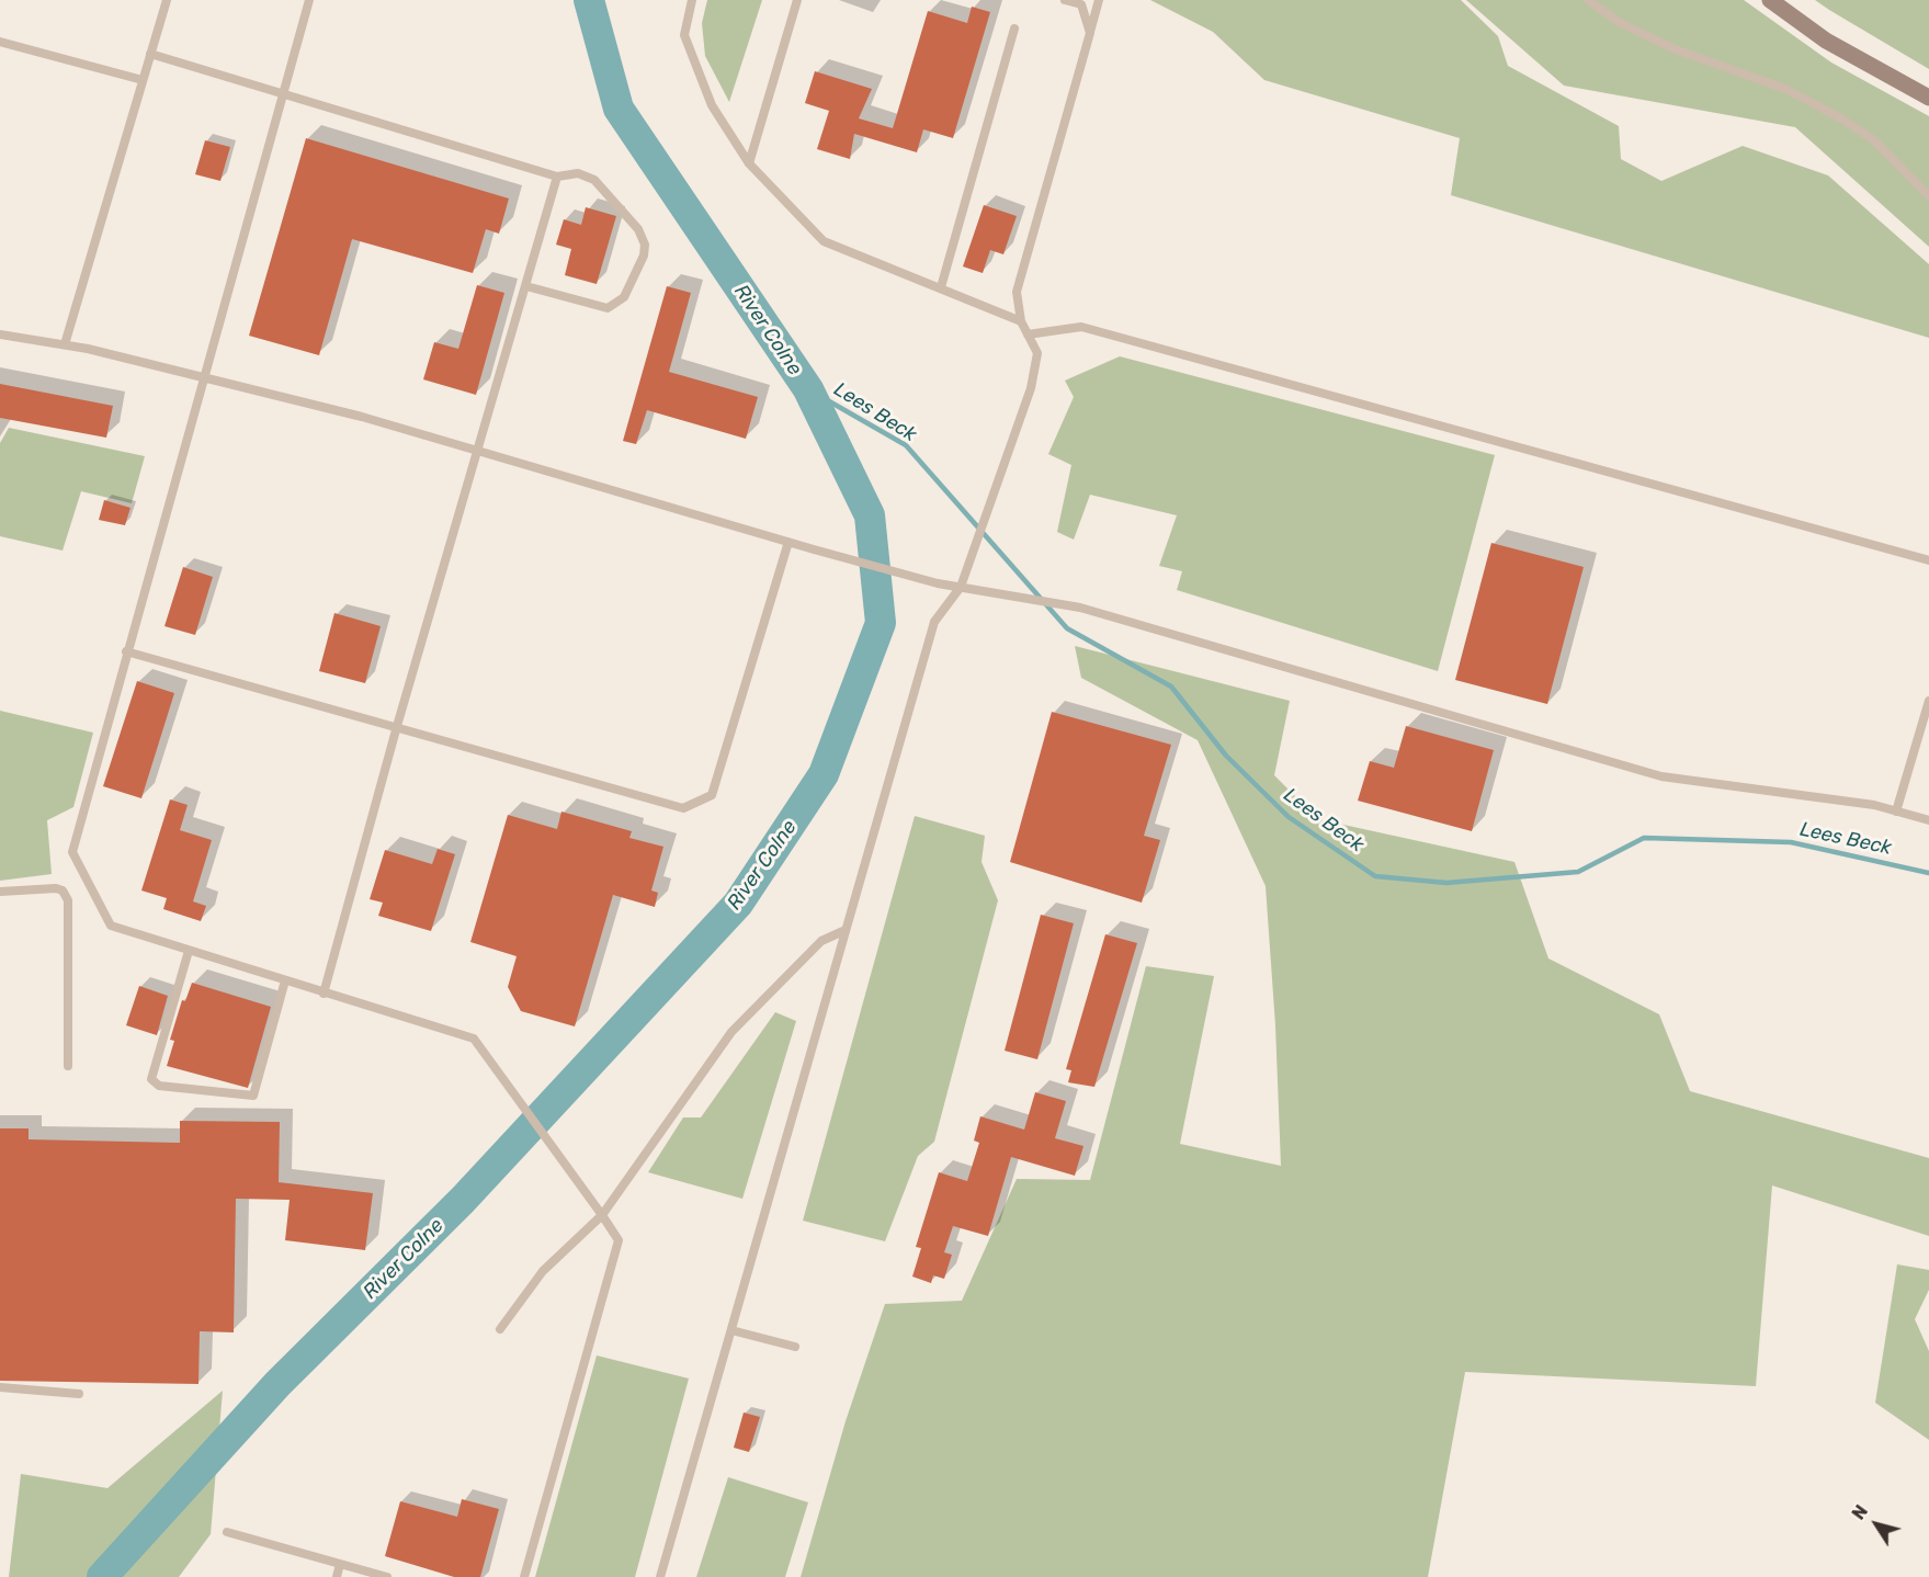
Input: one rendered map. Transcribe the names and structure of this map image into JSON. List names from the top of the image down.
{
  "water": ["River Colne", "Lees Beck"],
  "north": "top left"
}
